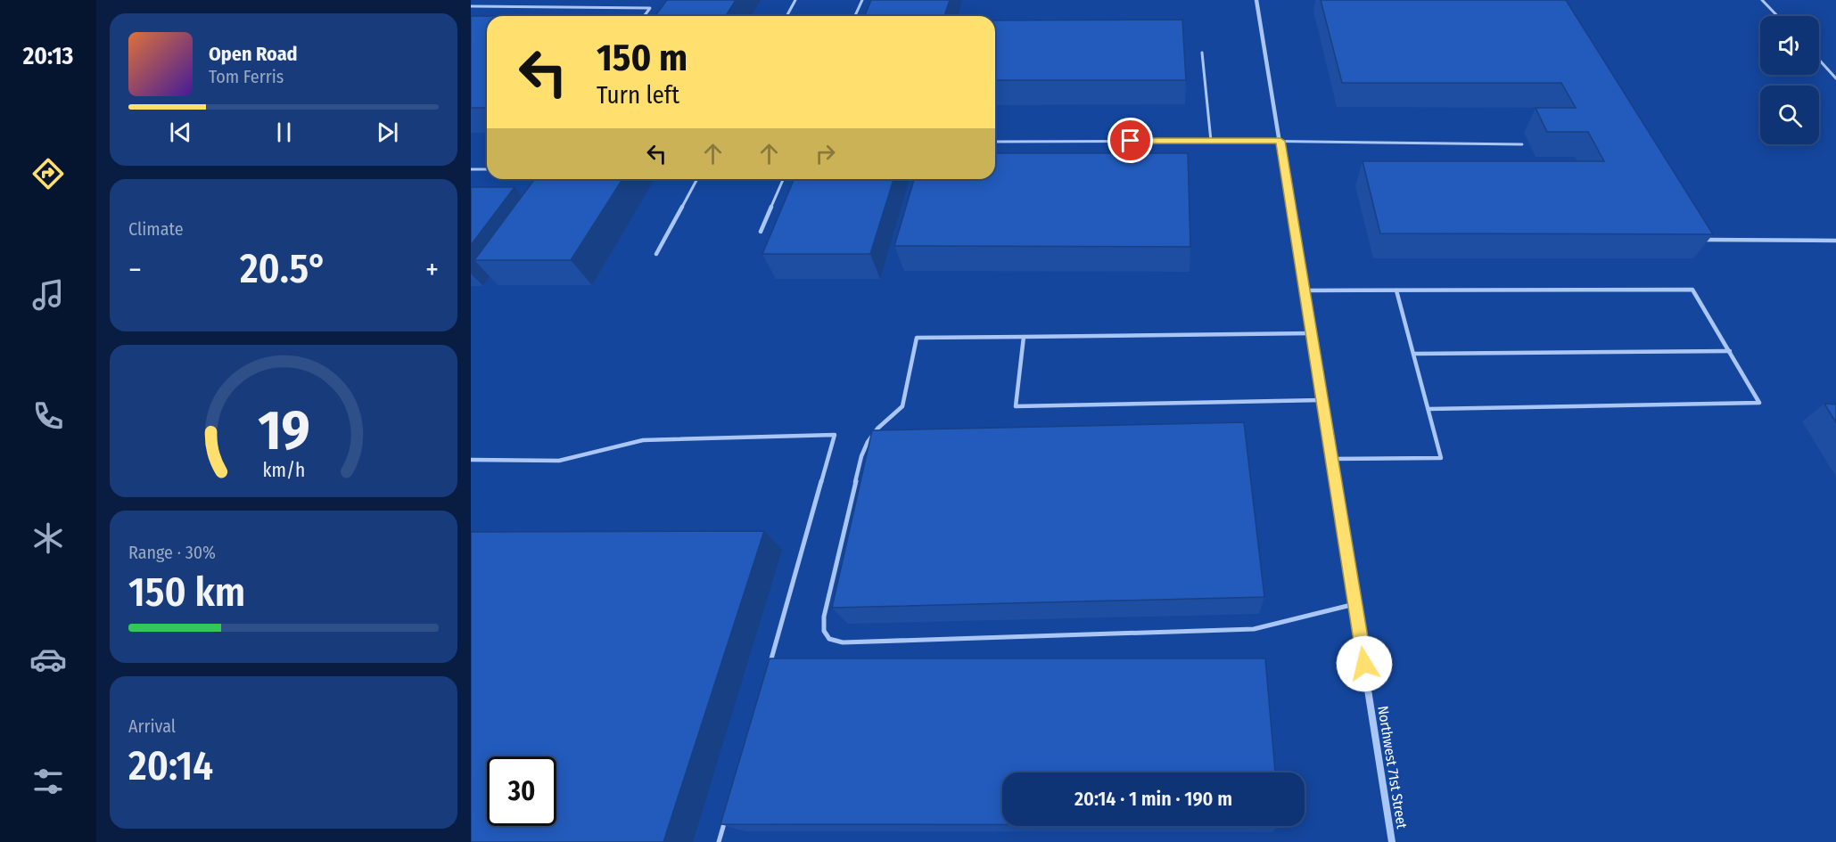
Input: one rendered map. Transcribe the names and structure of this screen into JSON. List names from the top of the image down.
{
  "streets": {
    "street": ["Northwest 71st Street"]
  },
  "page": {
    "tabs": "20:13",
    "turn": ["150 m", "Turn left"],
    "song": ["Open Road", "Tom Ferris"],
    "tile": [
      "Climate",
      ["Range · 30%", "150 km"],
      ["Arrival", "20:14"]
    ],
    "heat": ["−", "20.5°", "+"],
    "limit": "30",
    "trip": "20:14 · 1 min · 190 m",
    "gauge": ["19", "km/h"]
  }
}
